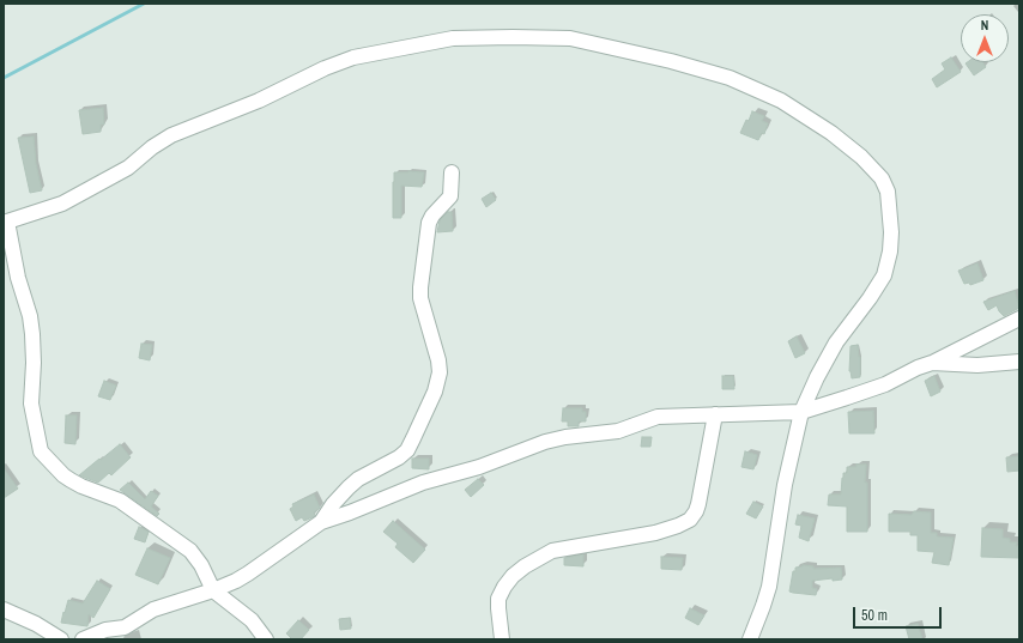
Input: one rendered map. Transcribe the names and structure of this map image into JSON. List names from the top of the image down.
{
  "scale_bar": "50 m",
  "north": "top"
}
